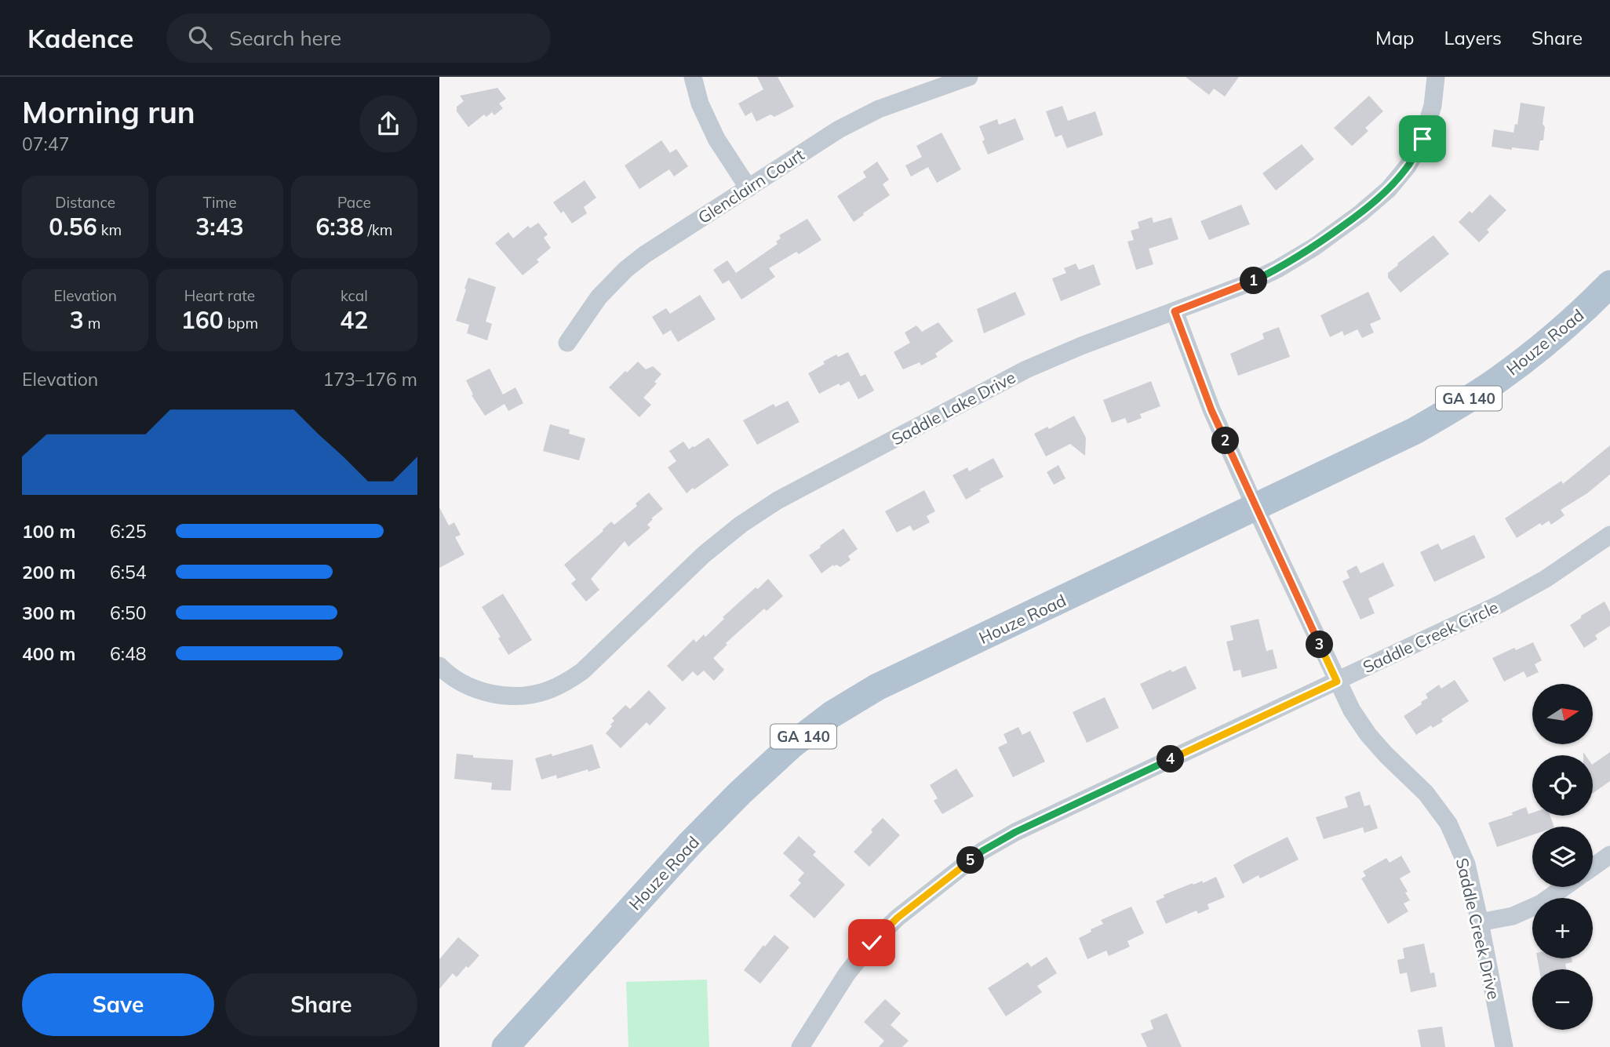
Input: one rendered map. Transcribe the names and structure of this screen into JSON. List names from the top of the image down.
{
  "streets": {
    "main road": ["Houze Road", "GA 140"],
    "street": [
      "Glenclairn Court",
      "Saddle Lake Drive",
      "Saddle Creek Circle",
      "Saddle Creek Drive"
    ]
  },
  "crossings": [
    ["Houze Road", "Saddle Creek Drive"],
    ["Saddle Lake Drive", "Saddle Creek Drive"],
    ["Saddle Creek Circle", "Saddle Creek Drive"]
  ],
  "north": "right",
  "page": {
    "header": "Kadence",
    "search": "Search here",
    "nav": ["Map", "Layers", "Share"],
    "heading": ["Morning run", "07:47"],
    "stats": [
      ["Distance", "0.56 km"],
      ["Time", "3:43"],
      ["Pace", "6:38 /km"],
      ["Elevation", "3 m"],
      ["Heart rate", "160 bpm"],
      ["kcal", "42"]
    ],
    "pins": [
      "1",
      "2",
      "3",
      "4",
      "5"
    ],
    "chart": ["Elevation", "173–176 m"],
    "list": [
      {
        "name": "100 m",
        "note": "6:25"
      },
      {
        "name": "200 m",
        "note": "6:54"
      },
      {
        "name": "300 m",
        "note": "6:50"
      },
      {
        "name": "400 m",
        "note": "6:48"
      }
    ],
    "map_buttons": ["+", "−"],
    "buttons": ["Save", "Share"]
  }
}
